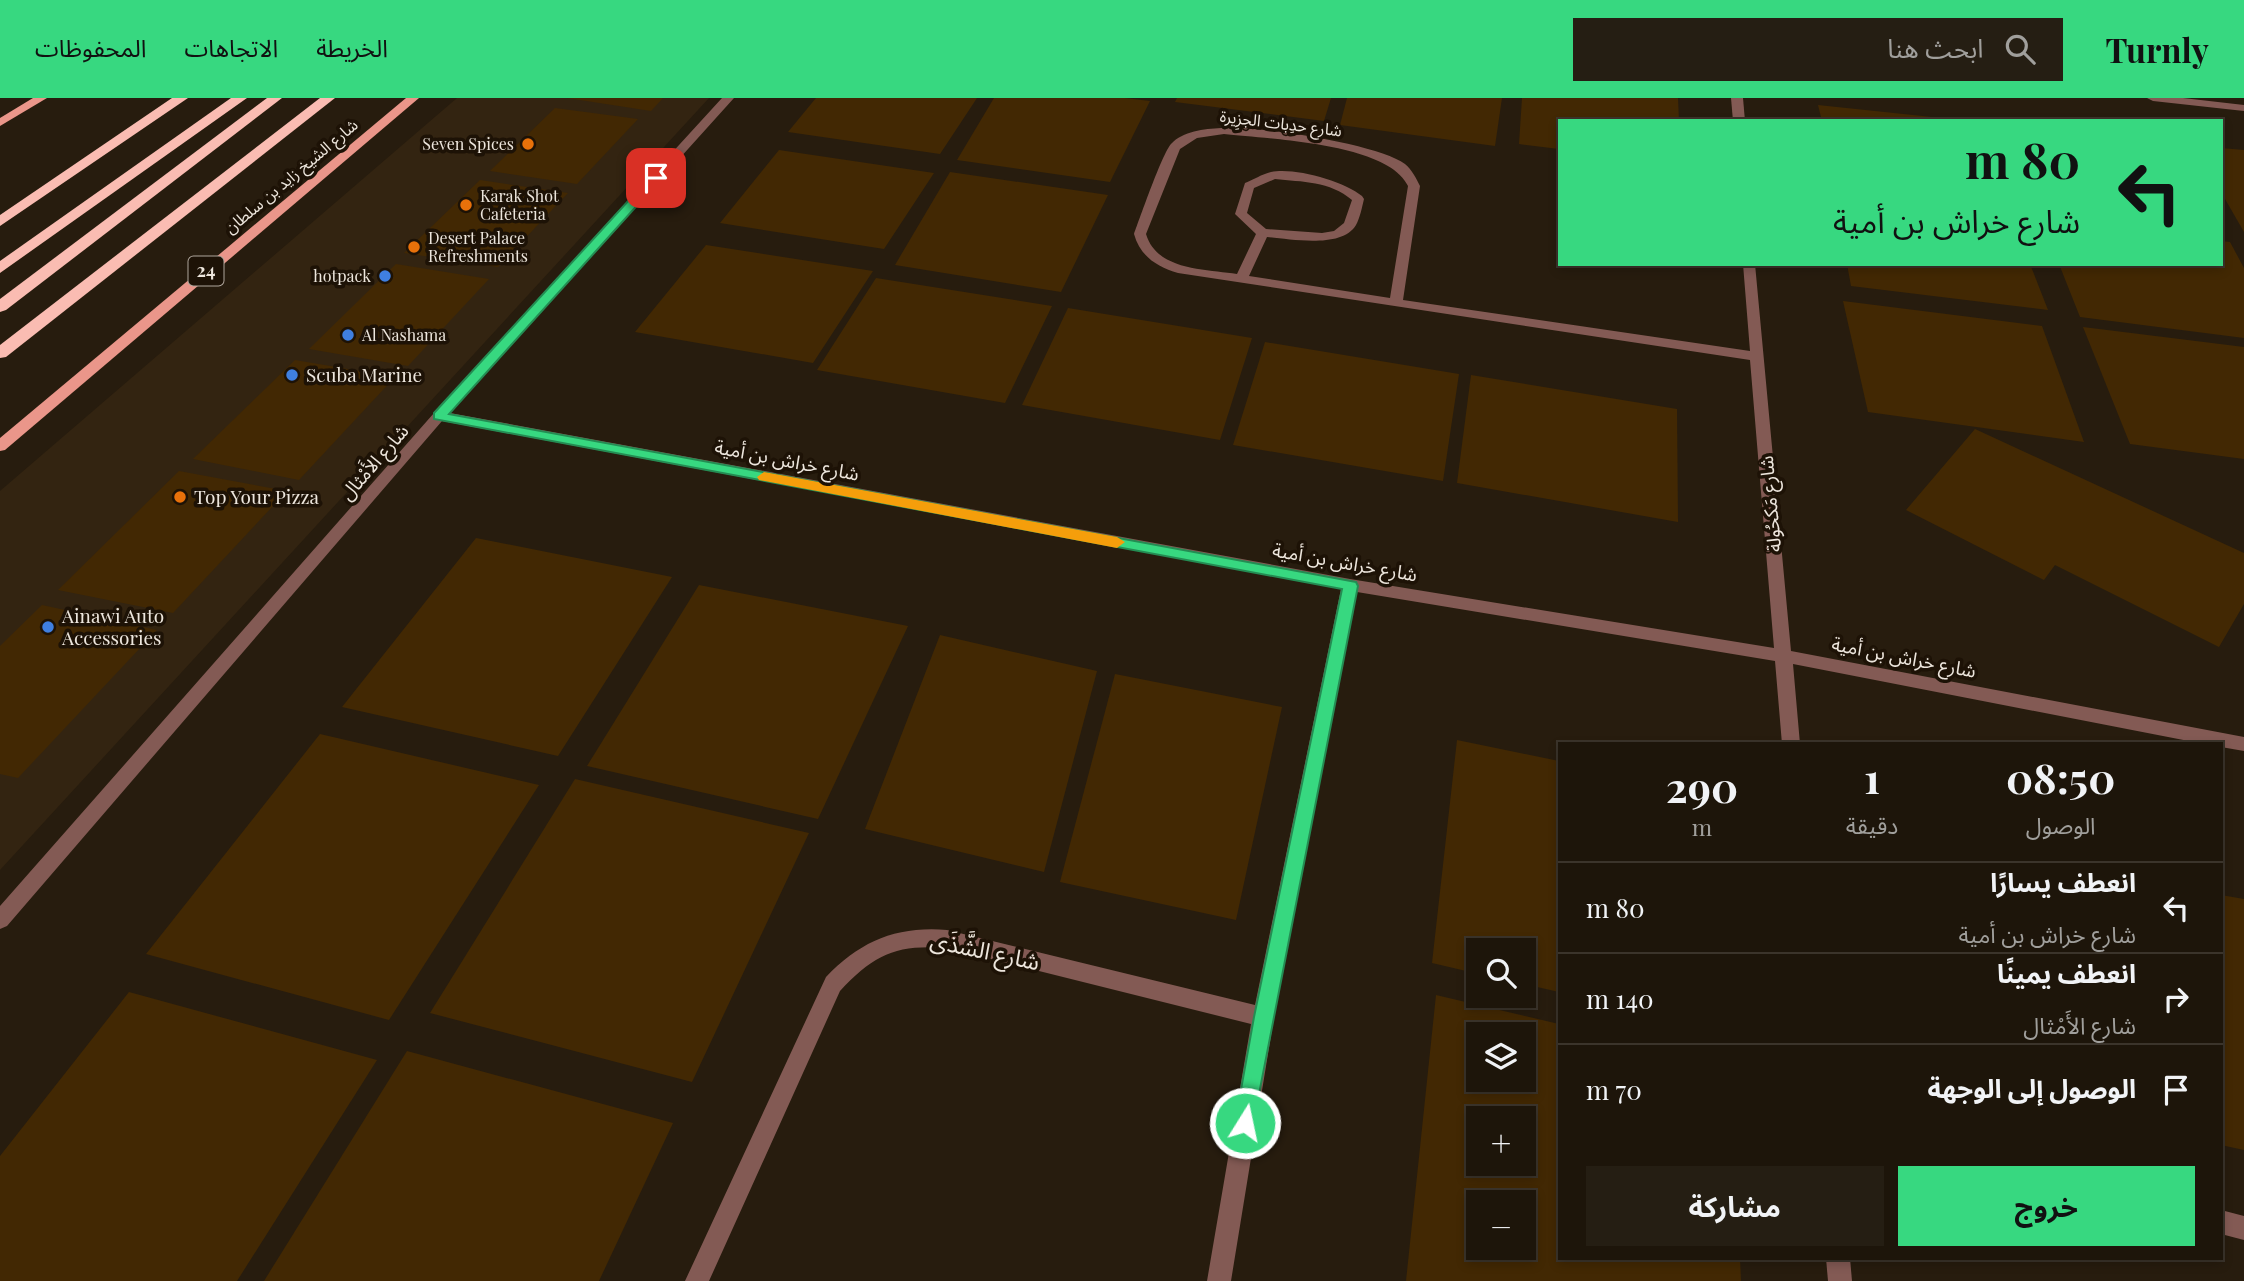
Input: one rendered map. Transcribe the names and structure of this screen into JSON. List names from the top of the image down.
{
  "streets": {
    "highway": ["شارع الشيخ زايد بن سلطان"],
    "main road": ["24"],
    "street": [
      "شارع حدِبات الجزِيرة",
      "شارع خراش بن أمية",
      "شارع الأَمْثال",
      "شارع مَكحُولة",
      "شارع الشَّذَى"
    ]
  },
  "crossings": [
    ["شارع حدِبات الجزِيرة", "شارع مَكحُولة"],
    ["شارع خراش بن أمية", "شارع الأَمْثال"],
    ["شارع خراش بن أمية", "شارع مَكحُولة"]
  ],
  "places": [
    "Seven Spices",
    "Karak Shot Cafeteria",
    "Desert Palace Refreshments",
    "hotpack",
    "Al Nashama",
    "Scuba Marine",
    "Top Your Pizza",
    "Ainawi Auto Accessories"
  ],
  "page": {
    "header": "Turnly",
    "search": "ابحث هنا",
    "nav": ["الخريطة", "الاتجاهات", "المحفوظات"],
    "turn": ["80 m", "شارع خراش بن أمية"],
    "eta": [
      "08:50",
      "الوصول",
      "1",
      "دقيقة",
      "290",
      "m"
    ],
    "list": [
      {
        "name": "انعطف يسارًا",
        "note": "شارع خراش بن أمية",
        "value": "80 m"
      },
      {
        "name": "انعطف يمينًا",
        "note": "شارع الأَمْثال",
        "value": "140 m"
      },
      {
        "name": "الوصول إلى الوجهة",
        "value": "70 m"
      }
    ],
    "map_buttons": ["+", "−"],
    "buttons": ["خروج", "مشاركة"]
  }
}
